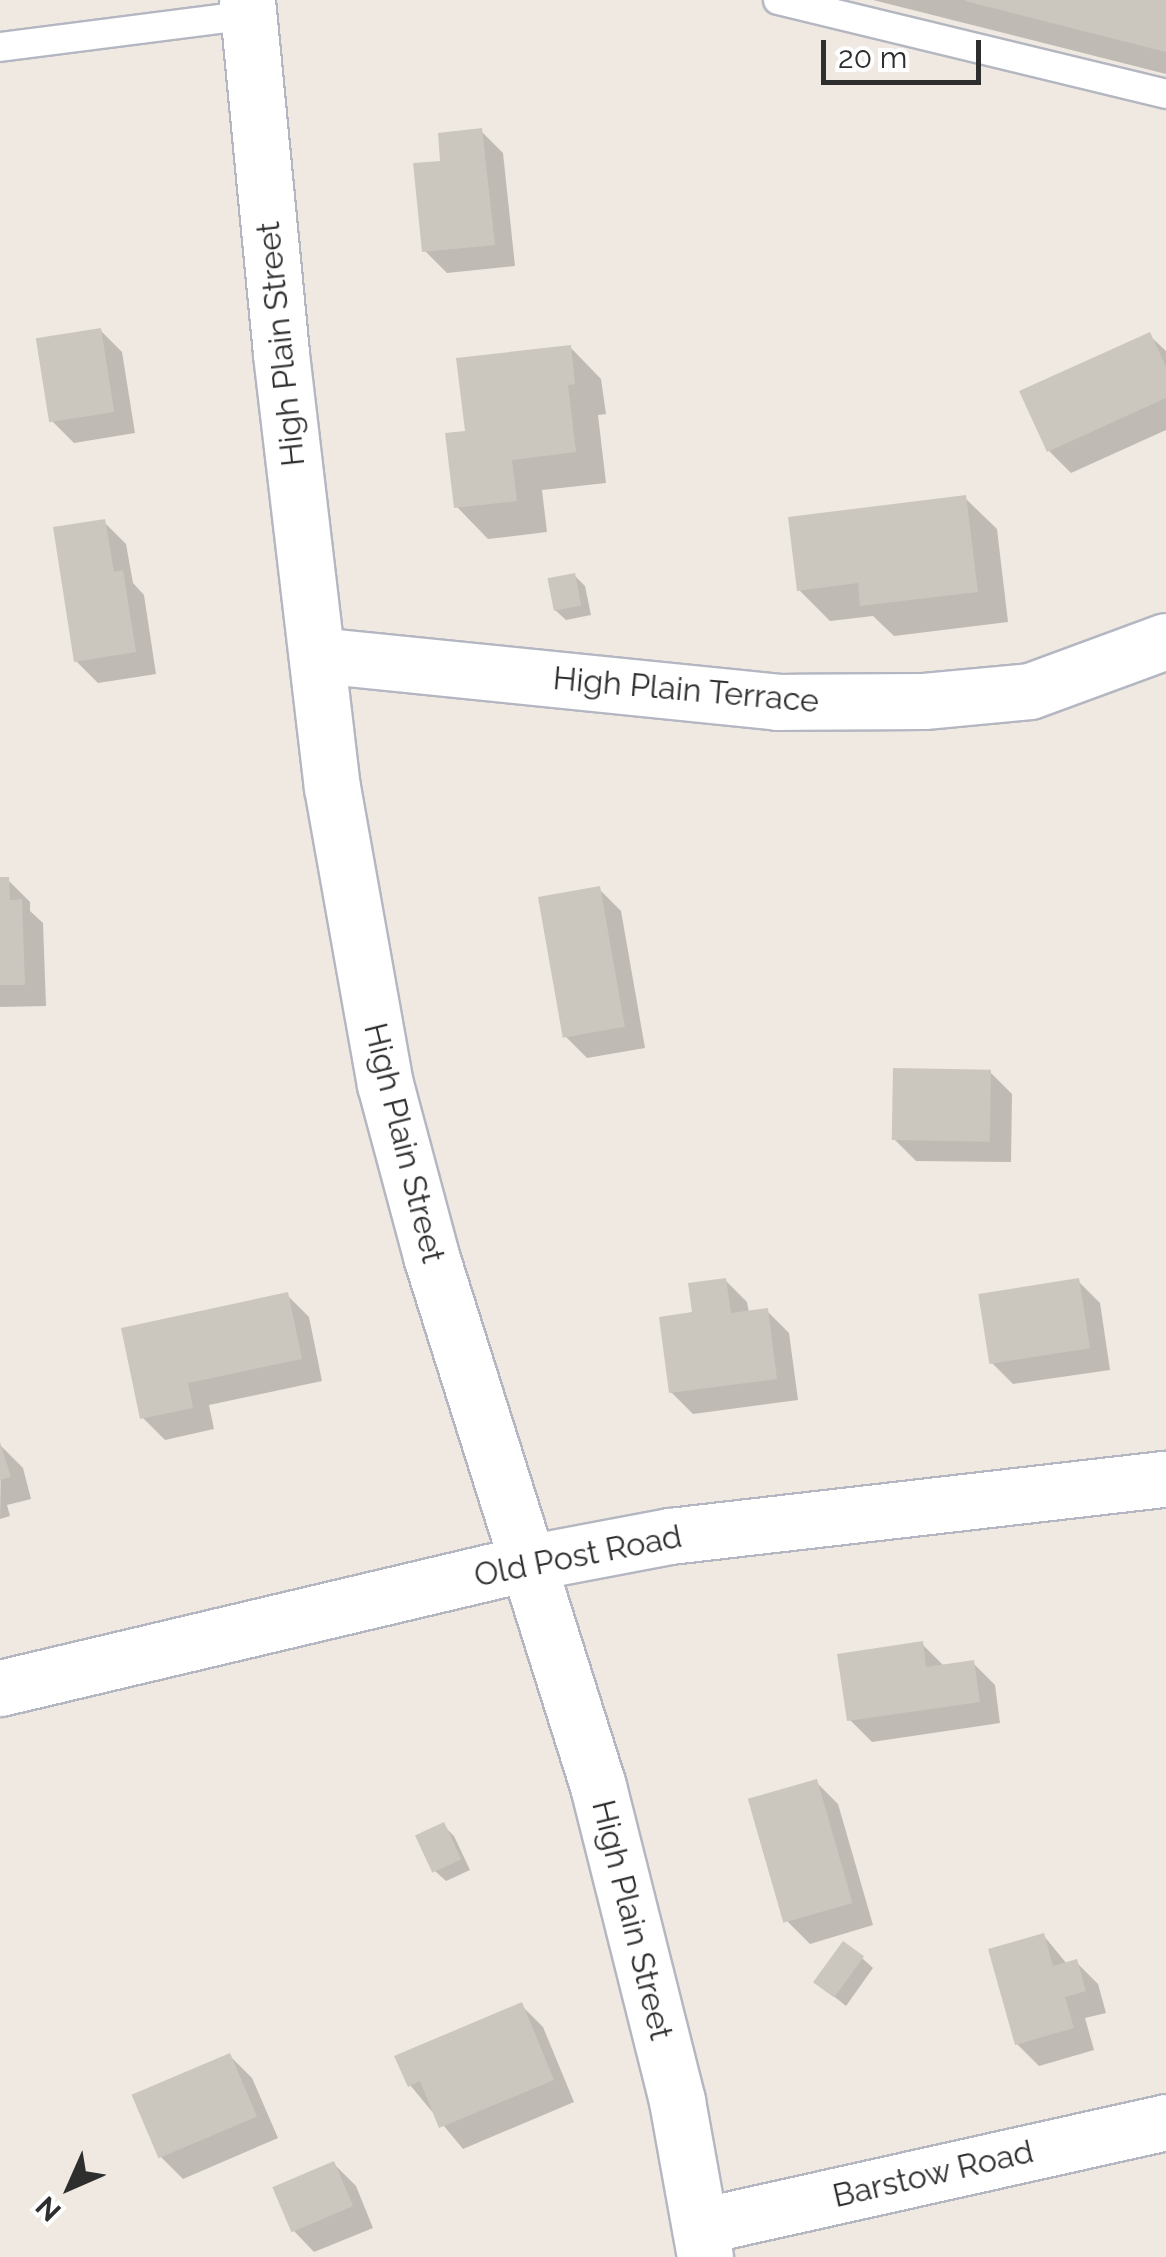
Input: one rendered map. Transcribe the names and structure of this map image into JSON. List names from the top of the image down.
{
  "streets": {
    "street": [
      "High Plain Street",
      "High Plain Terrace",
      "Old Post Road",
      "Barstow Road"
    ]
  },
  "crossings": [
    ["High Plain Street", "High Plain Terrace"],
    ["High Plain Street", "Old Post Road"],
    ["High Plain Street", "Barstow Road"]
  ],
  "scale_bar": "20 m",
  "north": "bottom left"
}
